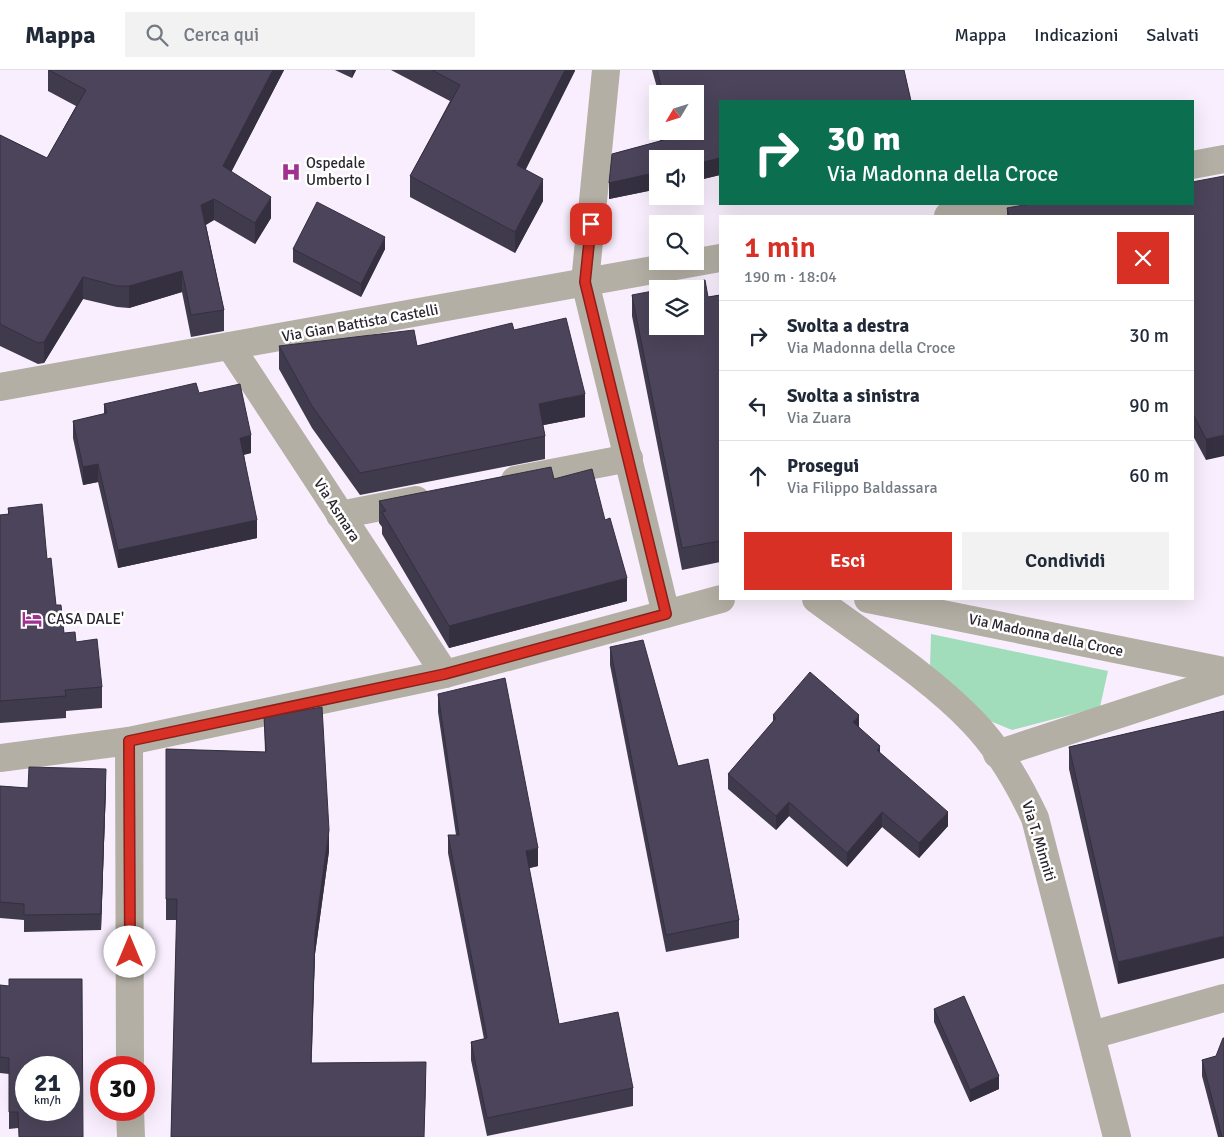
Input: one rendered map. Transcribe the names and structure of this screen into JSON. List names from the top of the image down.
{
  "streets": {
    "street": [
      "Via Gian Battista Castelli",
      "Via Asmara",
      "Via Madonna della Croce",
      "Via T. Minniti"
    ]
  },
  "crossings": [
    ["Via Gian Battista Castelli", "Via Asmara"]
  ],
  "places": {
    "hospital": ["Ospedale Umberto I"],
    "hotel": ["CASA DALE'"]
  },
  "north": "bottom left",
  "page": {
    "header": "Mappa",
    "search": "Cerca qui",
    "nav": ["Mappa", "Indicazioni", "Salvati"],
    "turn": ["30 m", "Via Madonna della Croce"],
    "heading": ["1 min", "190 m · 18:04"],
    "list": [
      {
        "name": "Svolta a destra",
        "note": "Via Madonna della Croce",
        "value": "30 m"
      },
      {
        "name": "Svolta a sinistra",
        "note": "Via Zuara",
        "value": "90 m"
      },
      {
        "name": "Prosegui",
        "note": "Via Filippo Baldassara",
        "value": "60 m"
      }
    ],
    "buttons": ["Esci", "Condividi"],
    "speed": "21 km/h",
    "limit": "30"
  }
}
